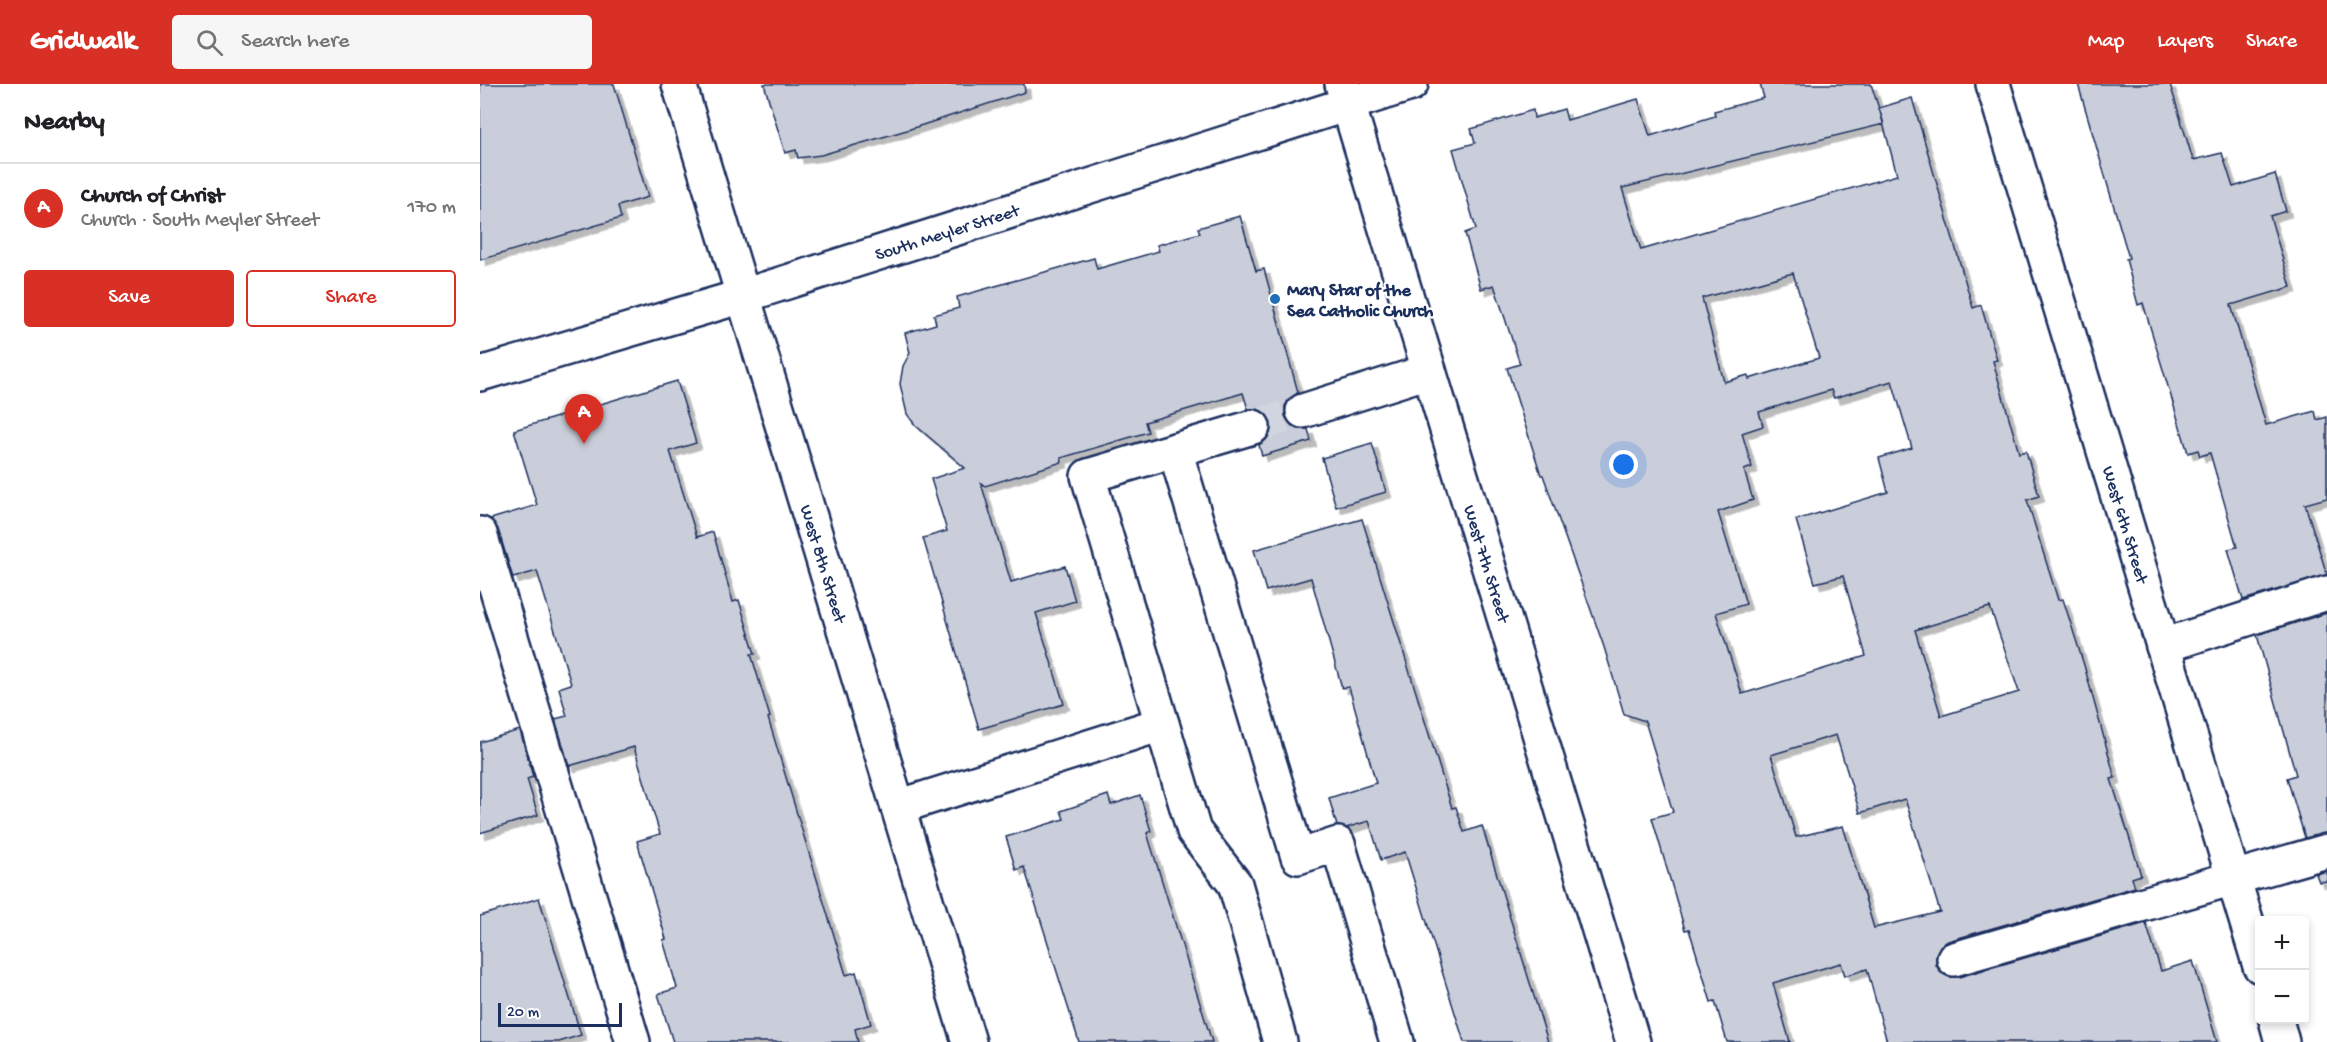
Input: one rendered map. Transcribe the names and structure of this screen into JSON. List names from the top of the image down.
{
  "streets": {
    "street": [
      "South Meyler Street",
      "West 6th Street",
      "West 8th Street",
      "West 7th Street"
    ]
  },
  "crossings": [
    ["South Meyler Street", "West 8th Street"],
    ["South Meyler Street", "West 7th Street"]
  ],
  "places": ["Mary Star of the Sea Catholic Church"],
  "scale_bar": "20 m",
  "page": {
    "header": "Gridwalk",
    "search": "Search here",
    "nav": ["Map", "Layers", "Share"],
    "heading": "Nearby",
    "list": [
      {
        "mark": "A",
        "name": "Church of Christ",
        "note": "Church · South Meyler Street",
        "value": "170 m"
      }
    ],
    "buttons": ["Save", "Share"],
    "pins": "A",
    "map_buttons": ["+", "−"],
    "scale": "20 m"
  }
}
